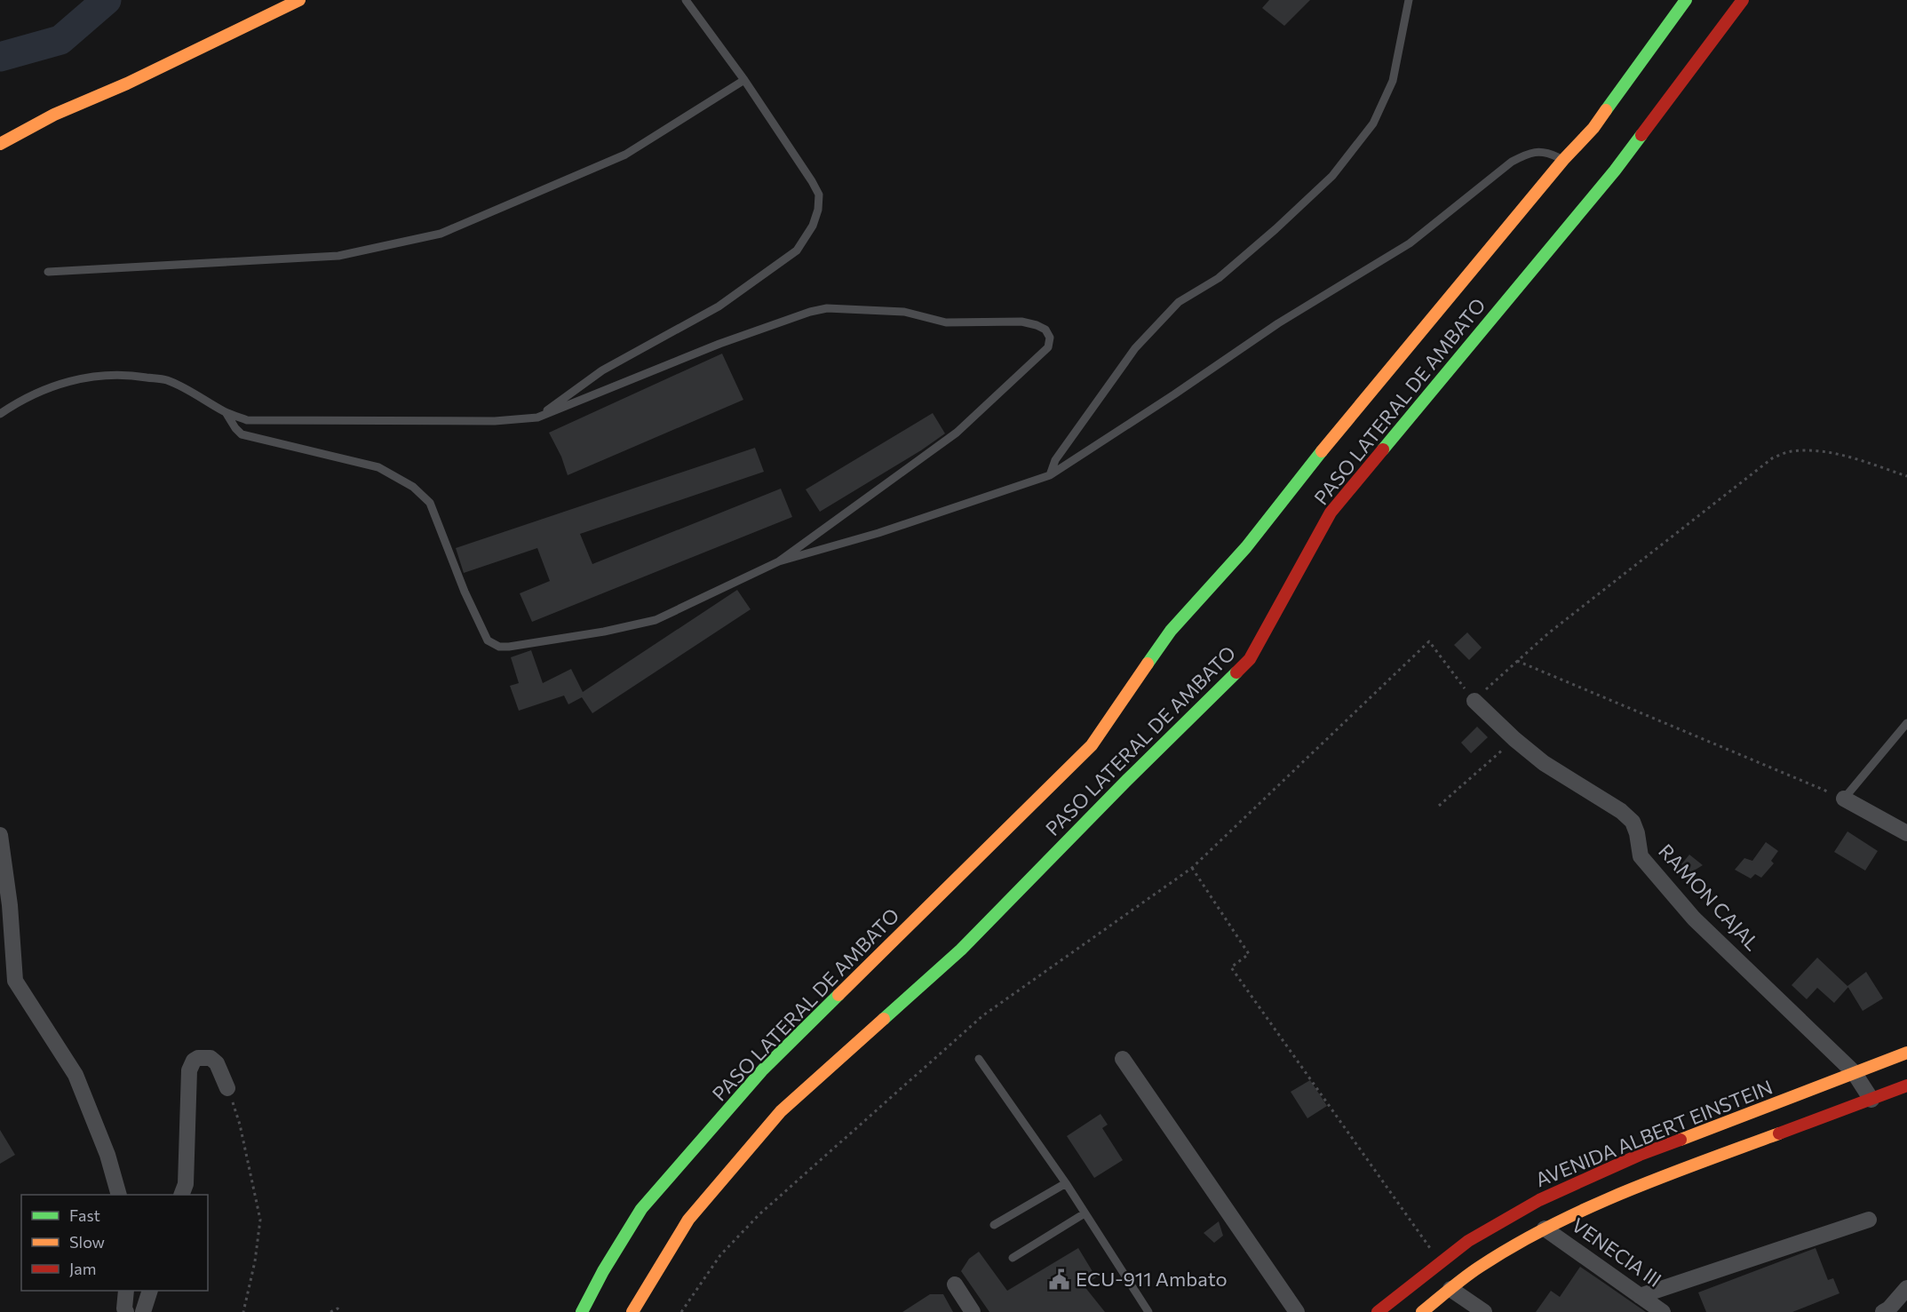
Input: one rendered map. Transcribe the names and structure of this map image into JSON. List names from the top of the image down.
{
  "streets": {
    "main road": ["PASO LATERAL DE AMBATO", "AVENIDA ALBERT EINSTEIN"],
    "street": ["RAMON CAJAL", "VENECIA III"]
  },
  "crossings": [
    ["RAMON CAJAL", "AVENIDA ALBERT EINSTEIN"]
  ],
  "places": {
    "public building": ["ECU-911 Ambato"]
  },
  "legend": ["Fast", "Slow", "Jam"]
}
